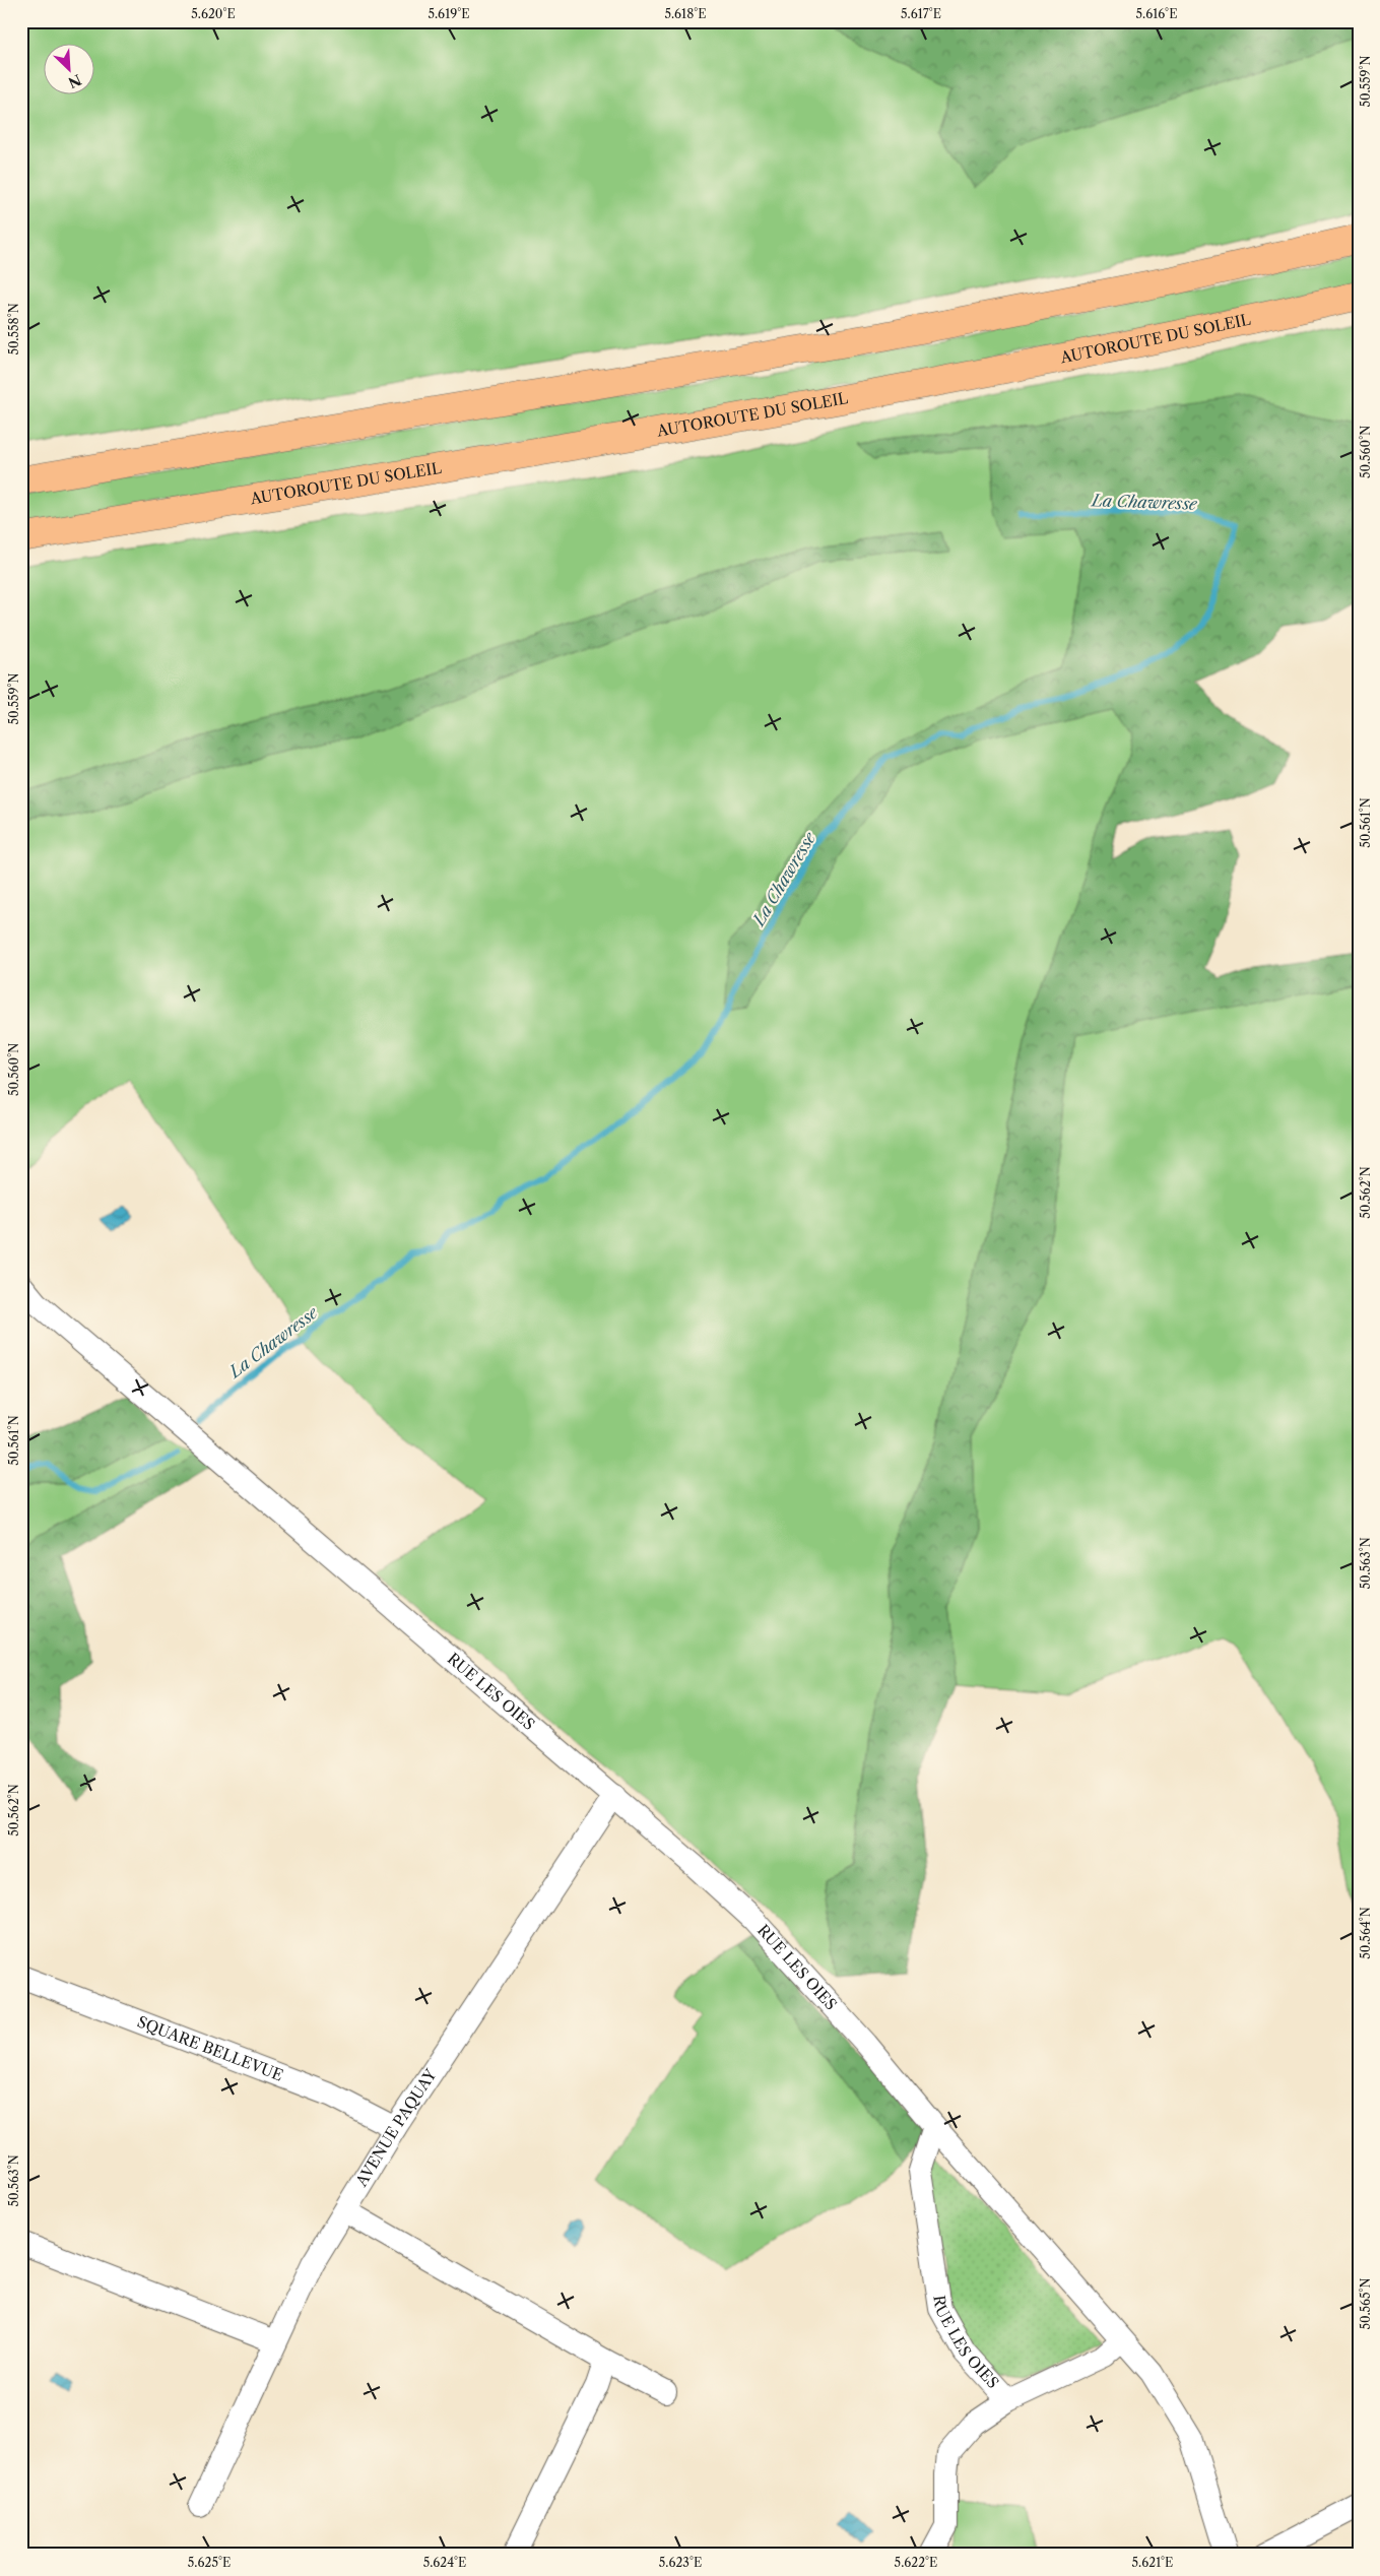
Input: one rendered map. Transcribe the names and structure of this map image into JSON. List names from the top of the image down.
{
  "streets": {
    "highway": ["AUTOROUTE DU SOLEIL"],
    "street": ["RUE LES OIES", "SQUARE BELLEVUE", "AVENUE PAQUAY"]
  },
  "crossings": [
    ["RUE LES OIES", "AVENUE PAQUAY"],
    ["SQUARE BELLEVUE", "AVENUE PAQUAY"]
  ],
  "water": ["La Chawresse"],
  "north": "bottom right",
  "coordinates": [
    "5.620°E",
    "5.619°E",
    "5.618°E",
    "5.617°E",
    "5.616°E",
    "50.559°N",
    "50.558°N",
    "50.560°N",
    "50.561°N",
    "50.562°N",
    "50.563°N",
    "50.564°N",
    "50.565°N",
    "5.625°E",
    "5.624°E",
    "5.623°E",
    "5.622°E",
    "5.621°E"
  ]
}
